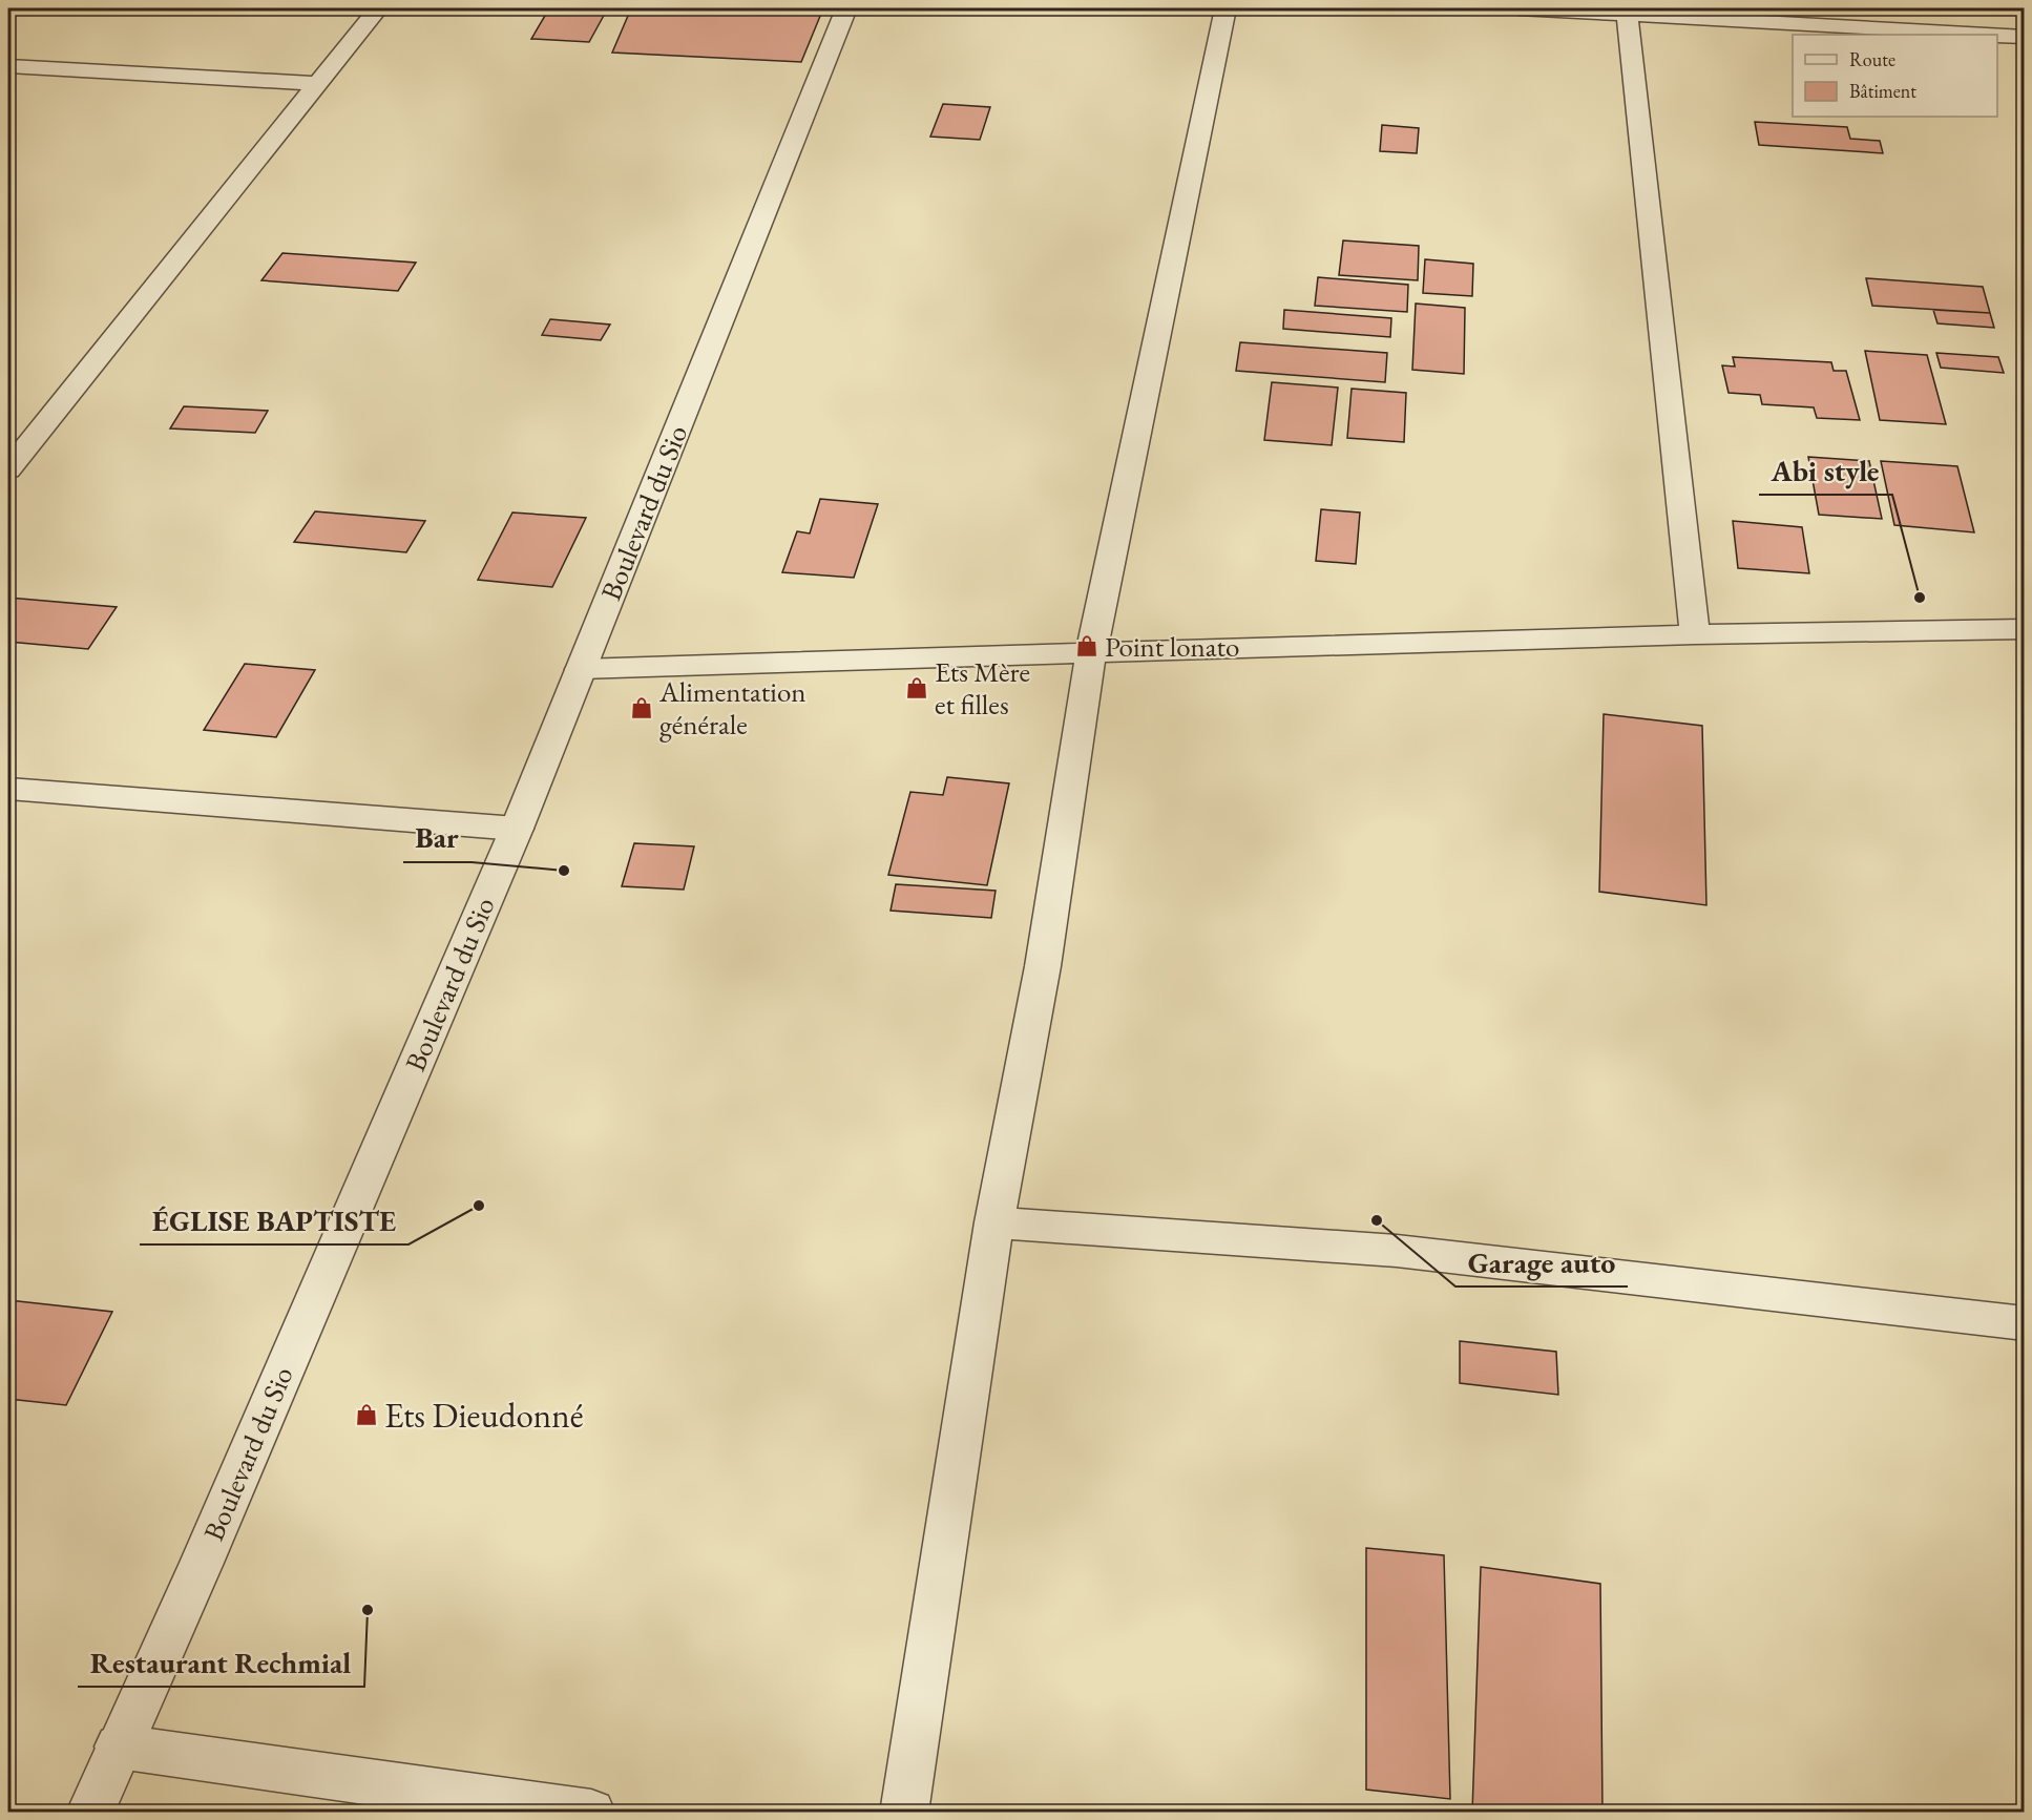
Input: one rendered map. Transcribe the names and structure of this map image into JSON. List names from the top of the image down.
{
  "streets": {
    "street": ["Boulevard du Sio"]
  },
  "places": {
    "other": [
      "Abi style",
      "Bar",
      "ÉGLISE BAPTISTE",
      "Garage auto",
      "Restaurant Rechmial"
    ],
    "shop": [
      "Point lonato",
      "Ets Mère et filles",
      "Alimentation générale",
      "Ets Dieudonné"
    ]
  },
  "legend": ["Route", "Bâtiment"]
}
